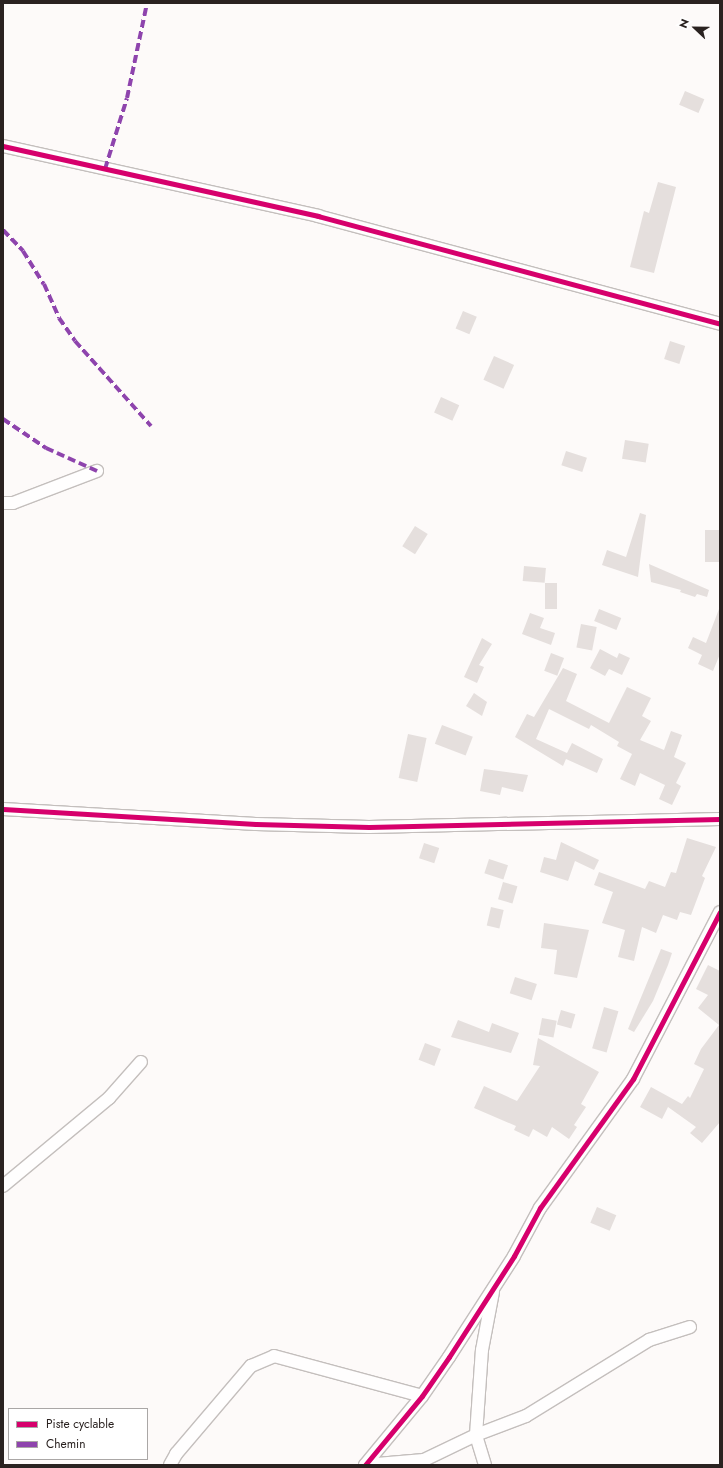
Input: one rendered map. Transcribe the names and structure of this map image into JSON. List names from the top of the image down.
{
  "legend": ["Piste cyclable", "Chemin"],
  "north": "left"
}
